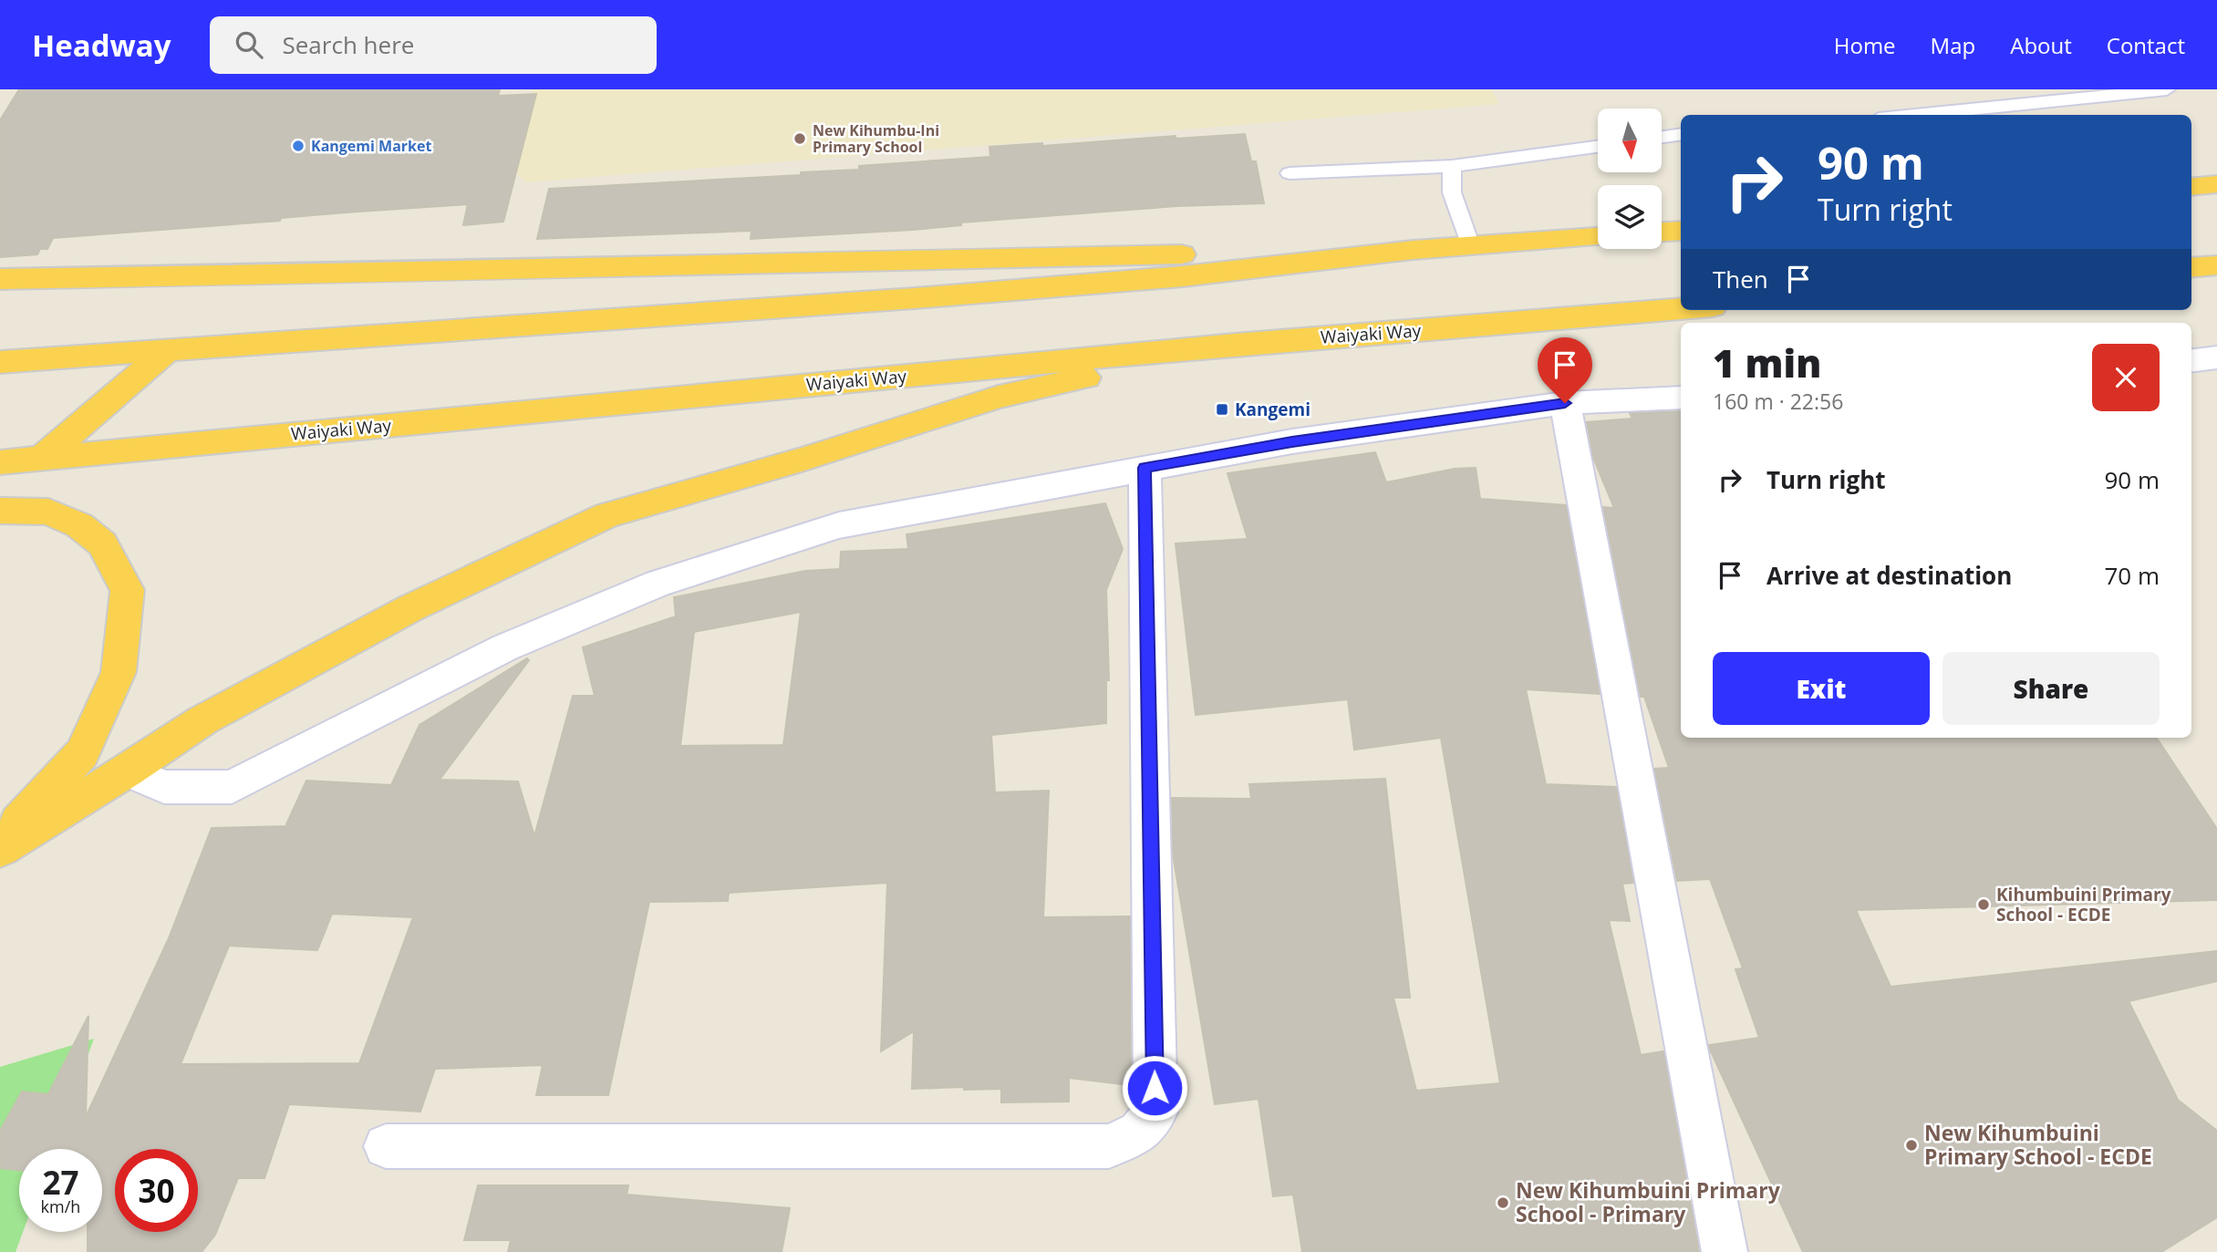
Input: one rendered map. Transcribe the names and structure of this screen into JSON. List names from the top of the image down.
{
  "streets": {
    "highway": ["Waiyaki Way"]
  },
  "places": {
    "other": [
      "New Kihumbu-Ini Primary School",
      "Kangemi Market",
      "Kihumbuini Primary School - ECDE",
      "New Kihumbuini Primary School - ECDE",
      "New Kihumbuini Primary School - Primary"
    ],
    "transit": ["Kangemi"]
  },
  "north": "bottom",
  "page": {
    "header": "Headway",
    "search": "Search here",
    "nav": [
      "Home",
      "Map",
      "About",
      "Contact"
    ],
    "turn": ["90 m", "Turn right"],
    "then": "Then",
    "heading": ["1 min", "160 m · 22:56"],
    "list": [
      {
        "name": "Turn right",
        "value": "90 m"
      },
      {
        "name": "Arrive at destination",
        "value": "70 m"
      }
    ],
    "buttons": ["Exit", "Share"],
    "speed": "27 km/h",
    "limit": "30"
  }
}
